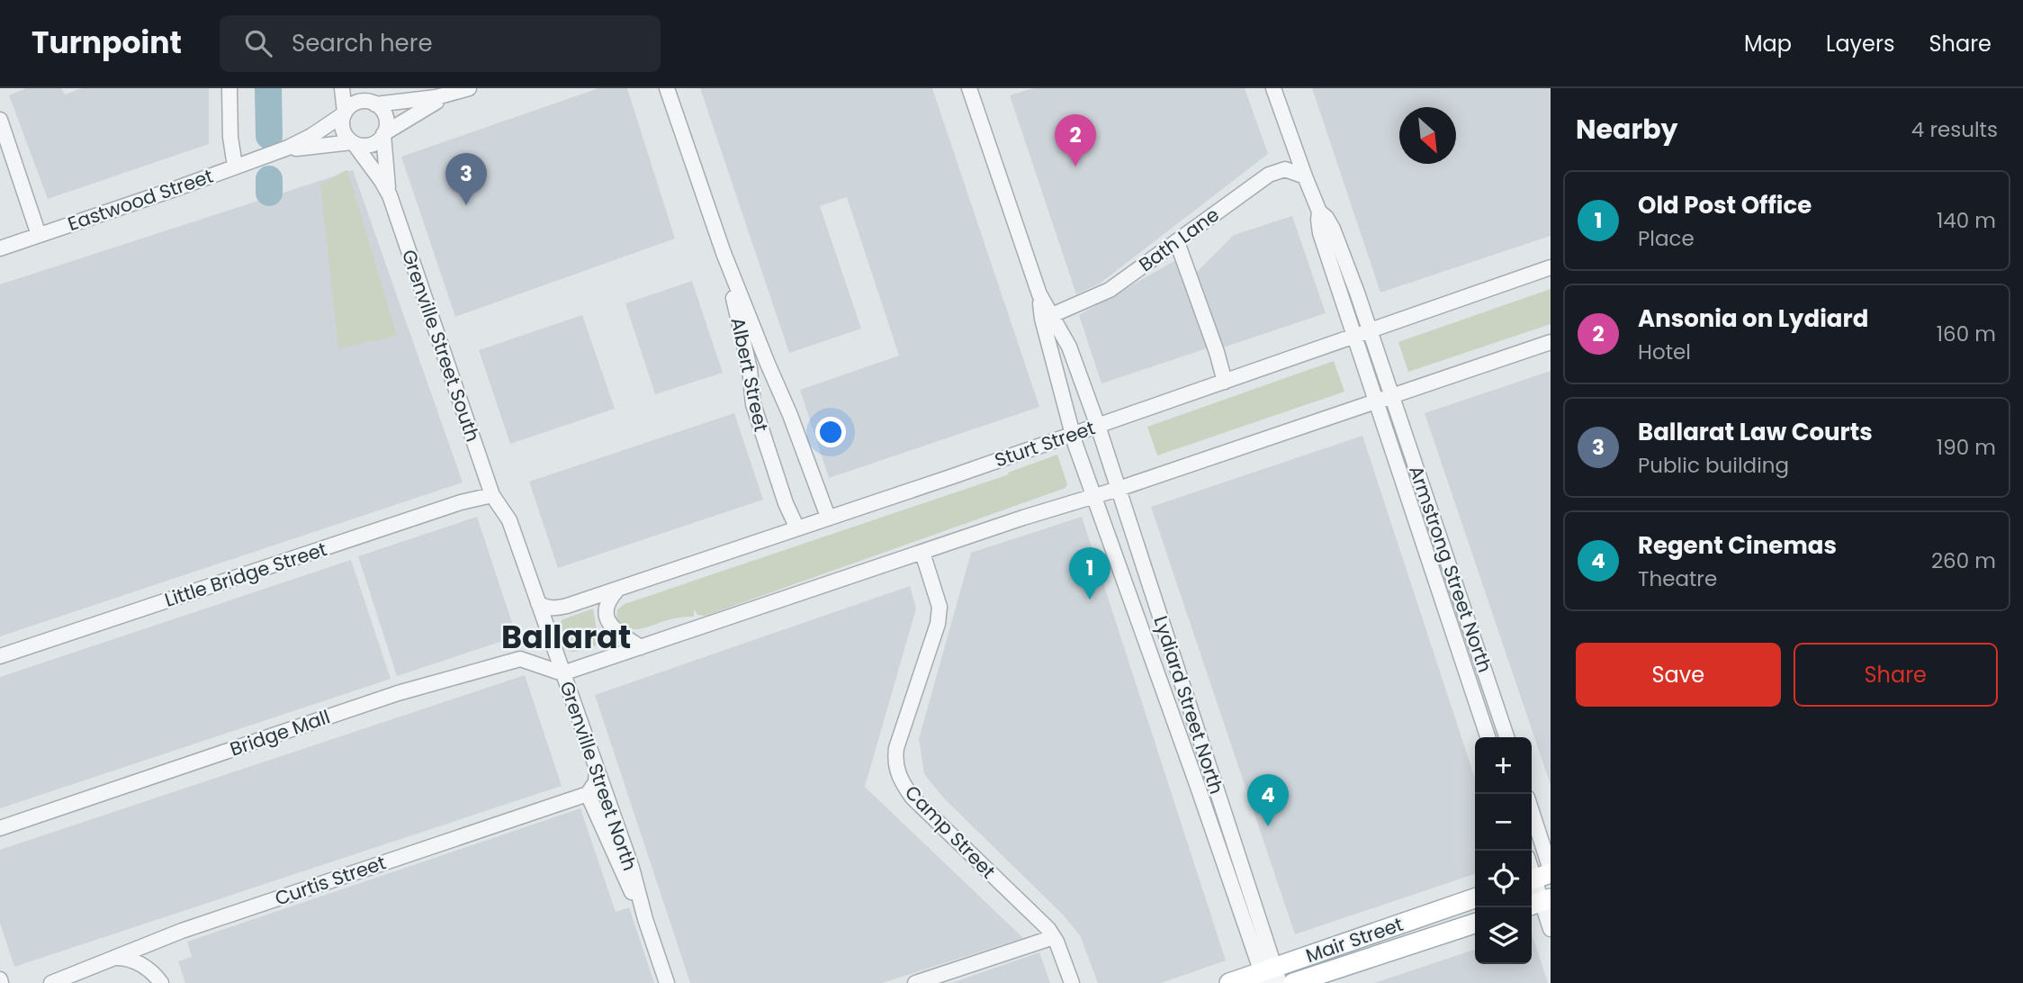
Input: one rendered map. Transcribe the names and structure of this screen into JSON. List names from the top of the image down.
{
  "streets": {
    "main road": ["Mair Street"],
    "street": [
      "Eastwood Street",
      "Bath Lane",
      "Grenville Street South",
      "Albert Street",
      "Sturt Street",
      "Armstrong Street North",
      "Little Bridge Street",
      "Lydiard Street North",
      "Bridge Mall",
      "Grenville Street North",
      "Camp Street",
      "Curtis Street"
    ]
  },
  "crossings": [
    ["Eastwood Street", "Grenville Street South"],
    ["Bath Lane", "Lydiard Street North"],
    ["Grenville Street South", "Little Bridge Street"],
    ["Grenville Street South", "Grenville Street North"],
    ["Albert Street", "Sturt Street"],
    ["Sturt Street", "Armstrong Street North"],
    ["Sturt Street", "Lydiard Street North"],
    ["Sturt Street", "Grenville Street North"],
    ["Little Bridge Street", "Grenville Street North"],
    ["Lydiard Street North", "Mair Street"],
    ["Bridge Mall", "Grenville Street North"],
    ["Grenville Street North", "Curtis Street"]
  ],
  "districts": ["Ballarat"],
  "north": "bottom right",
  "page": {
    "header": "Turnpoint",
    "search": "Search here",
    "nav": ["Map", "Layers", "Share"],
    "heading": ["Nearby", "4 results"],
    "pins": [
      "2",
      "3",
      "1",
      "4"
    ],
    "list": [
      {
        "mark": "1",
        "name": "Old Post Office",
        "note": "Place",
        "value": "140 m"
      },
      {
        "mark": "2",
        "name": "Ansonia on Lydiard",
        "note": "Hotel",
        "value": "160 m"
      },
      {
        "mark": "3",
        "name": "Ballarat Law Courts",
        "note": "Public building",
        "value": "190 m"
      },
      {
        "mark": "4",
        "name": "Regent Cinemas",
        "note": "Theatre",
        "value": "260 m"
      }
    ],
    "buttons": ["Save", "Share"],
    "map_buttons": ["+", "−"]
  }
}
